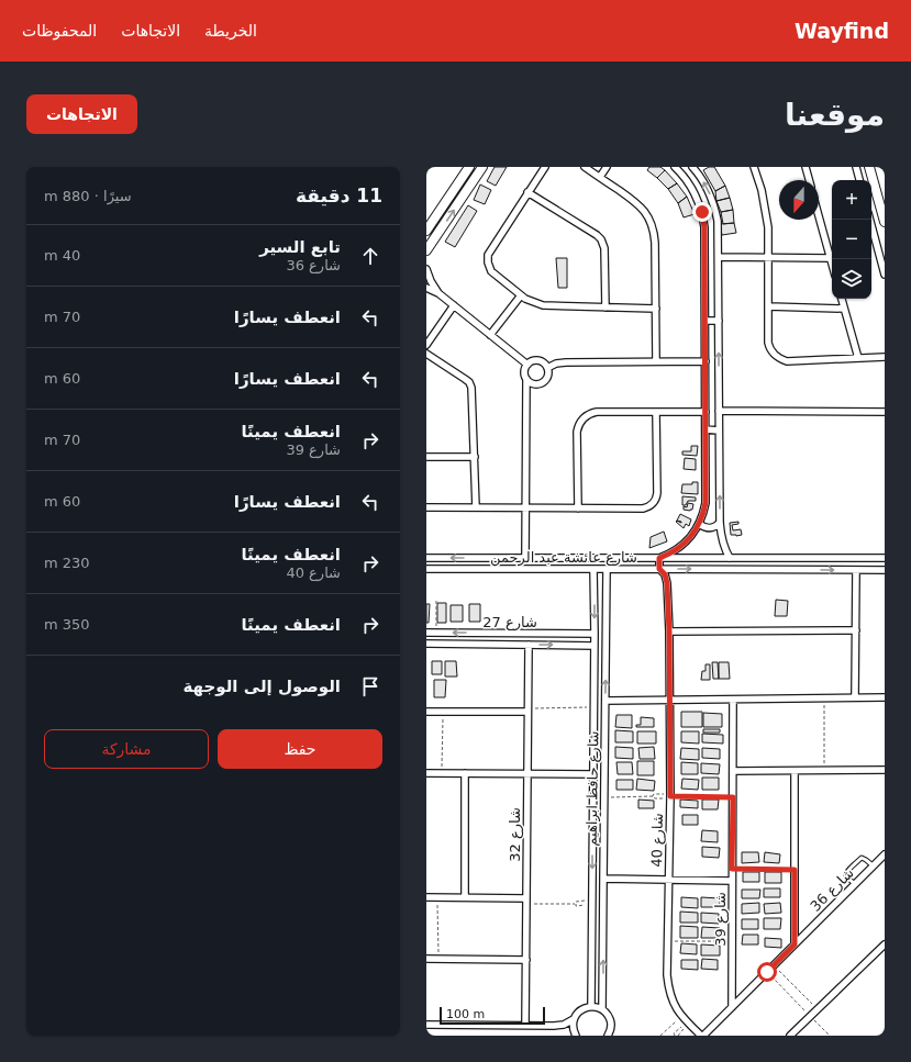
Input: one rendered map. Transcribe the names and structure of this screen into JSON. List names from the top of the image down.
{
  "streets": {
    "street": [
      "شارع عائشة عبد الرحمن",
      "شارع 27",
      "شارع حافظ ابراهيم",
      "شارع 32",
      "شارع 40",
      "شارع 36",
      "شارع 39"
    ]
  },
  "crossings": [
    ["شارع عائشة عبد الرحمن", "شارع حافظ ابراهيم"],
    ["شارع عائشة عبد الرحمن", "شارع 40"],
    ["شارع 27", "شارع حافظ ابراهيم"],
    ["شارع 27", "شارع 32"],
    ["شارع 40", "شارع 36"],
    ["شارع 36", "شارع 39"]
  ],
  "scale_bar": "100 m",
  "north": "bottom",
  "page": {
    "header": "Wayfind",
    "nav": ["الخريطة", "الاتجاهات", "المحفوظات"],
    "buttons": [
      "الاتجاهات",
      ["حفظ", "مشاركة"]
    ],
    "title": "موقعنا",
    "heading": ["11 دقيقة", "سيرًا · 880 m"],
    "map_buttons": ["+", "−"],
    "list": [
      ["تابع السير", "شارع 36", "40 m"],
      ["انعطف يسارًا", "70 m"],
      ["انعطف يسارًا", "60 m"],
      ["انعطف يمينًا", "شارع 39", "70 m"],
      ["انعطف يسارًا", "60 m"],
      ["انعطف يمينًا", "شارع 40", "230 m"],
      ["انعطف يمينًا", "350 m"],
      "الوصول إلى الوجهة"
    ],
    "scale": "100 m"
  }
}
